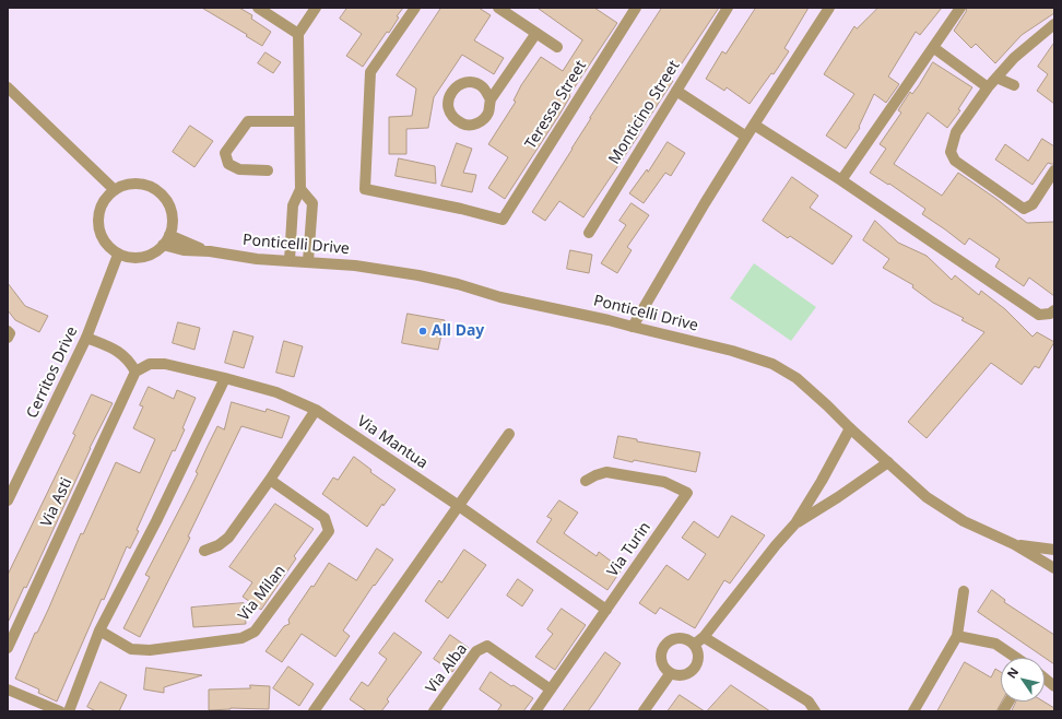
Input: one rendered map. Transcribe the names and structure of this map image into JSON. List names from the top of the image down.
{
  "streets": {
    "street": [
      "Teressa Street",
      "Monticino Street",
      "Ponticelli Drive",
      "Cerritos Drive",
      "Via Mantua",
      "Via Asti",
      "Via Turin",
      "Via Milan",
      "Via Alba"
    ]
  },
  "crossings": [
    ["Ponticelli Drive", "Cerritos Drive"],
    ["Via Mantua", "Via Asti"],
    ["Via Mantua", "Via Turin"],
    ["Via Turin", "Via Alba"]
  ],
  "places": ["All Day"],
  "north": "top left"
}
